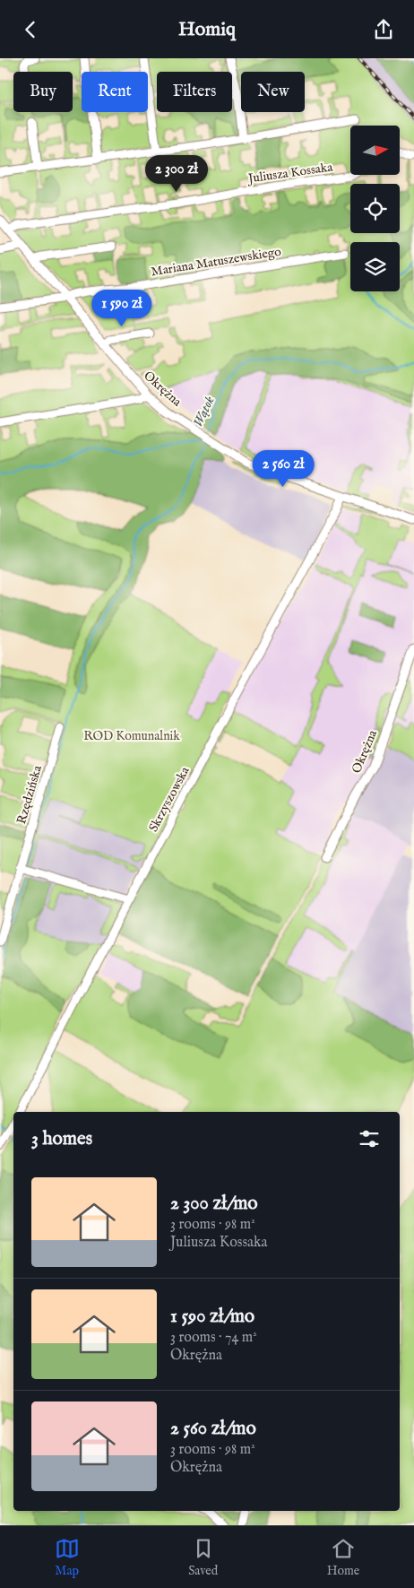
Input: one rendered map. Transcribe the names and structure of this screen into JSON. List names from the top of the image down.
{
  "streets": {
    "street": [
      "Juliusza Kossaka",
      "Mariana Matuszewskiego",
      "Okrężna",
      "Rzędzińska",
      "Skrzyszowska"
    ]
  },
  "crossings": [
    ["Juliusza Kossaka", "Okrężna"],
    ["Mariana Matuszewskiego", "Okrężna"],
    ["Okrężna", "Skrzyszowska"]
  ],
  "water": ["Wątok"],
  "parks": ["ROD Komunalnik"],
  "north": "right",
  "page": {
    "header": "Homiq",
    "chip": [
      "Buy",
      "Rent",
      "Filters",
      "New"
    ],
    "price": ["2 300 zł", "1 590 zł", "2 560 zł"],
    "heading": "3 homes",
    "list": [
      {
        "name": "2 300 zł/mo",
        "note": "3 rooms · 98 m² · Juliusza Kossaka"
      },
      {
        "name": "1 590 zł/mo",
        "note": "3 rooms · 74 m² · Okrężna"
      },
      {
        "name": "2 560 zł/mo",
        "note": "3 rooms · 98 m² · Okrężna"
      }
    ],
    "tabs": ["Map", "Saved", "Home"]
  }
}
